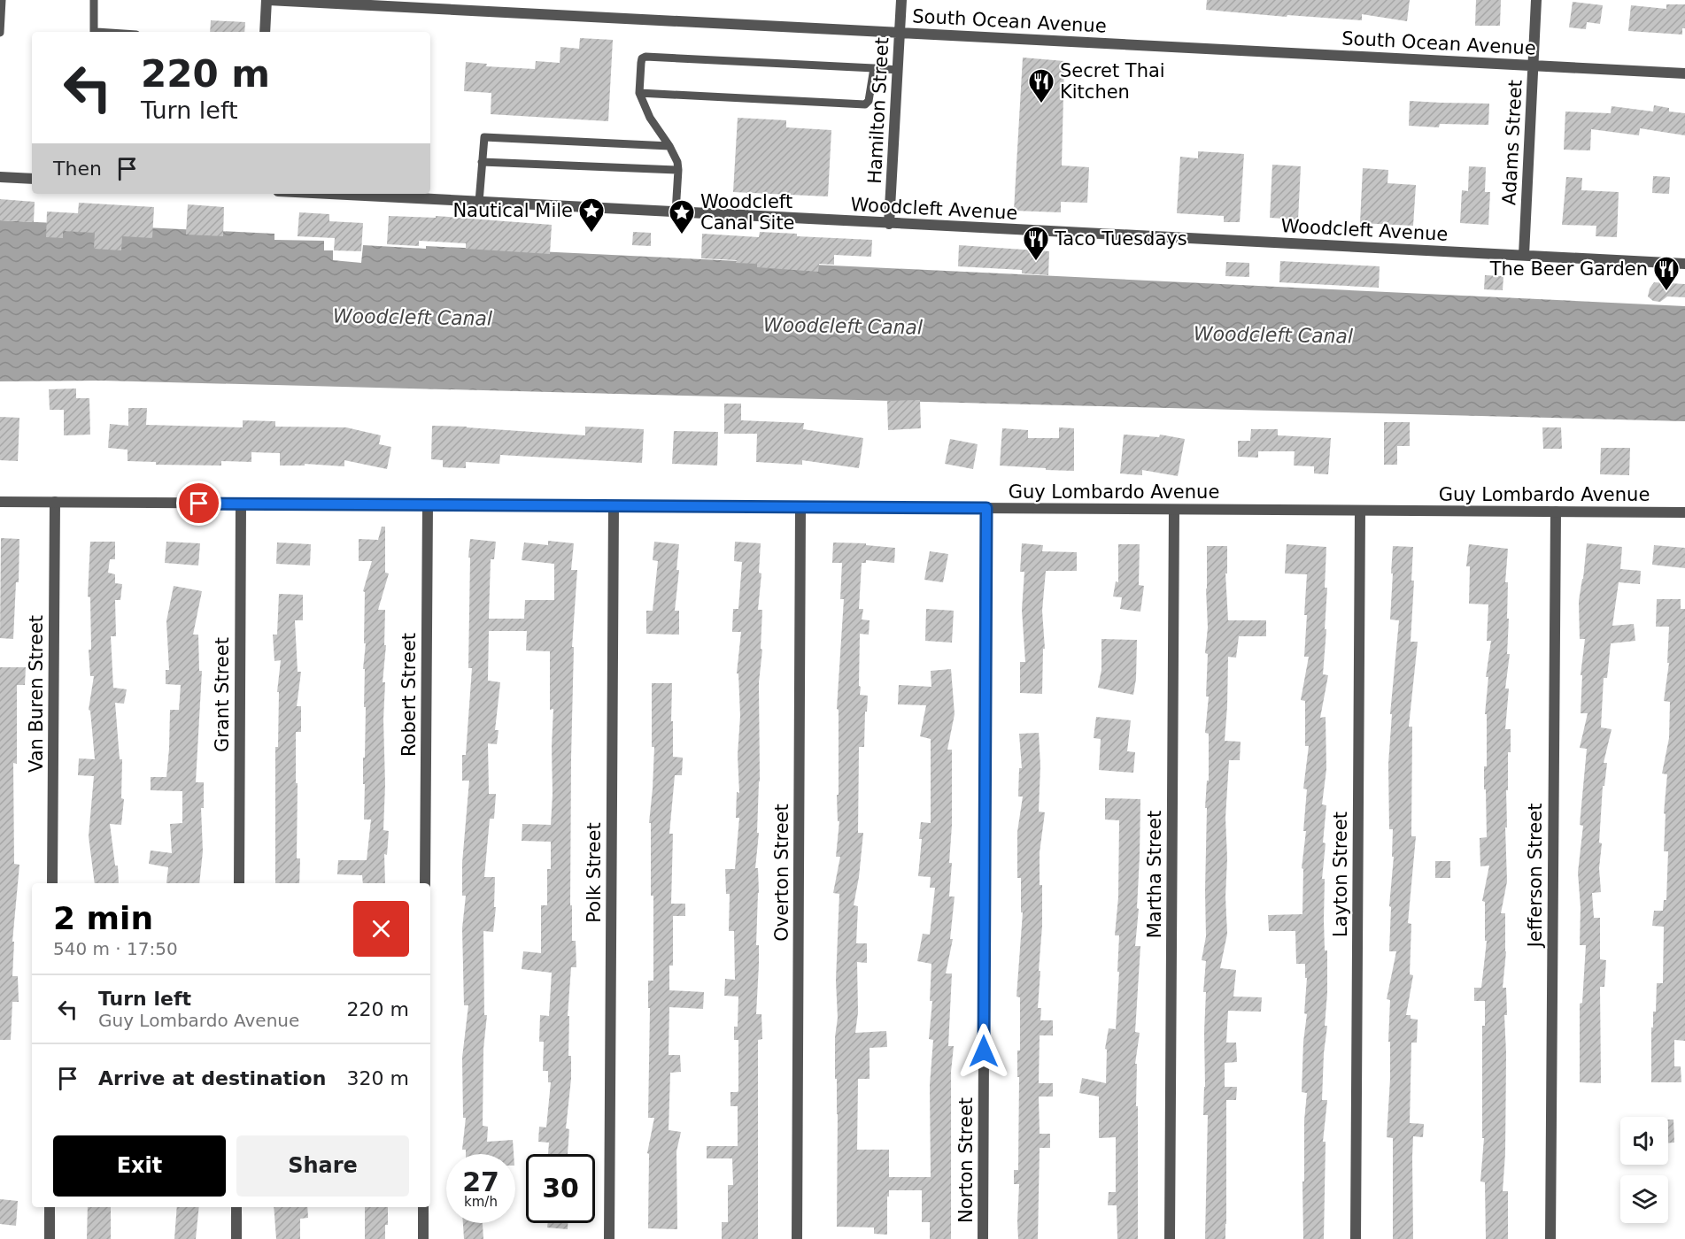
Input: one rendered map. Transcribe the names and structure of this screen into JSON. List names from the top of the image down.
{
  "streets": {
    "street": [
      "South Ocean Avenue",
      "Hamilton Street",
      "Adams Street",
      "Woodcleft Avenue",
      "Guy Lombardo Avenue",
      "Van Buren Street",
      "Grant Street",
      "Robert Street",
      "Polk Street",
      "Overton Street",
      "Martha Street",
      "Layton Street",
      "Jefferson Street",
      "Norton Street"
    ]
  },
  "crossings": [
    ["South Ocean Avenue", "Hamilton Street"],
    ["South Ocean Avenue", "Adams Street"],
    ["Hamilton Street", "Woodcleft Avenue"],
    ["Adams Street", "Woodcleft Avenue"],
    ["Guy Lombardo Avenue", "Van Buren Street"],
    ["Guy Lombardo Avenue", "Grant Street"],
    ["Guy Lombardo Avenue", "Robert Street"],
    ["Guy Lombardo Avenue", "Polk Street"],
    ["Guy Lombardo Avenue", "Overton Street"],
    ["Guy Lombardo Avenue", "Martha Street"],
    ["Guy Lombardo Avenue", "Layton Street"],
    ["Guy Lombardo Avenue", "Jefferson Street"],
    ["Guy Lombardo Avenue", "Norton Street"]
  ],
  "water": ["Woodcleft Canal"],
  "places": {
    "restaurant": ["Secret Thai Kitchen", "Taco Tuesdays", "The Beer Garden"],
    "place": ["Nautical Mile", "Woodcleft Canal Site"]
  },
  "page": {
    "turn": ["220 m", "Turn left"],
    "then": "Then",
    "heading": ["2 min", "540 m · 17:50"],
    "list": [
      {
        "name": "Turn left",
        "note": "Guy Lombardo Avenue",
        "value": "220 m"
      },
      {
        "name": "Arrive at destination",
        "value": "320 m"
      }
    ],
    "buttons": ["Exit", "Share"],
    "speed": "27 km/h",
    "limit": "30"
  }
}
